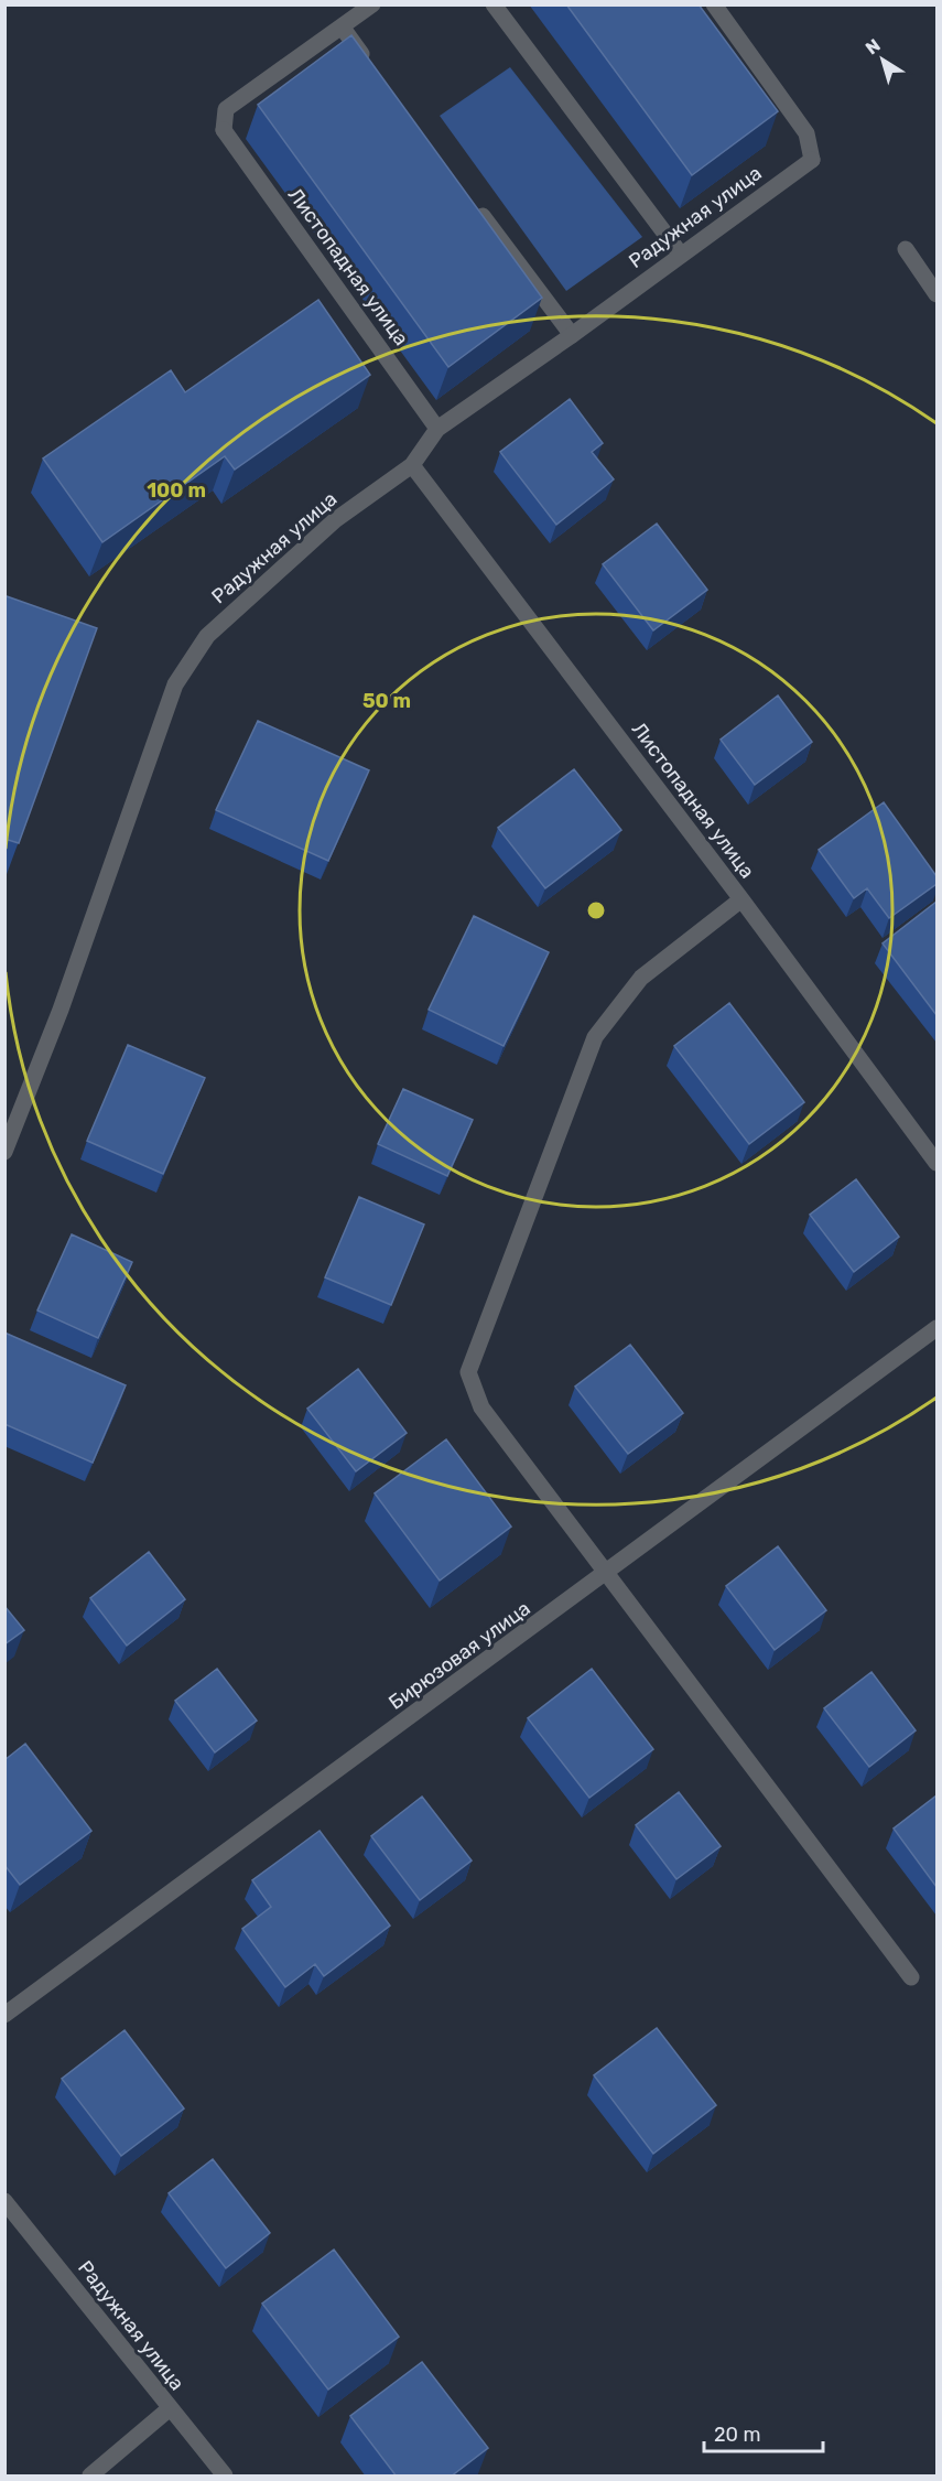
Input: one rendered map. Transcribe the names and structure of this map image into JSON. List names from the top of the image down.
{
  "streets": {
    "street": ["Радужная улица", "Листопадная улица", "Бирюзовая улица"]
  },
  "crossings": [
    ["Радужная улица", "Листопадная улица"]
  ],
  "scale_bar": "20 m",
  "north": "top left",
  "rings": ["100 m", "50 m"]
}
